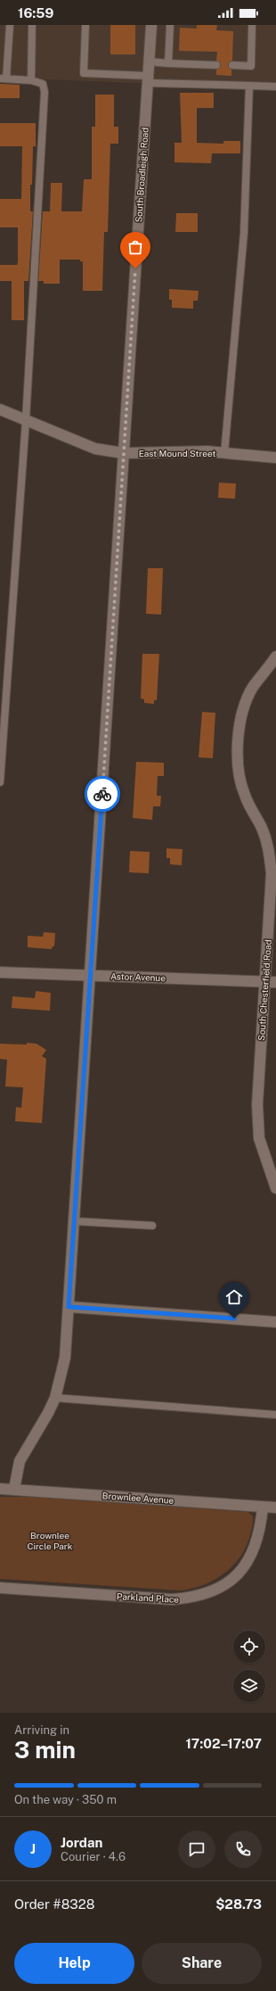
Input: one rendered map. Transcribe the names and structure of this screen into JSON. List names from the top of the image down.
{
  "streets": {
    "street": [
      "South Broadleigh Road",
      "East Mound Street",
      "Astor Avenue",
      "South Chesterfield Road",
      "Brownlee Avenue",
      "Parkland Place"
    ]
  },
  "crossings": [
    ["South Broadleigh Road", "East Mound Street"],
    ["South Broadleigh Road", "Astor Avenue"],
    ["South Broadleigh Road", "Brownlee Avenue"],
    ["Astor Avenue", "South Chesterfield Road"],
    ["Brownlee Avenue", "Parkland Place"]
  ],
  "parks": ["Brownlee Circle Park"],
  "page": {
    "status": "16:59",
    "heading": ["3 min", "Arriving in", "17:02–17:07"],
    "panel": [
      "Jordan",
      "Courier · 4.6",
      "Order #8328",
      "$28.73"
    ],
    "bar": "On the way · 350 m",
    "round": "J",
    "buttons": ["Help", "Share"]
  }
}
